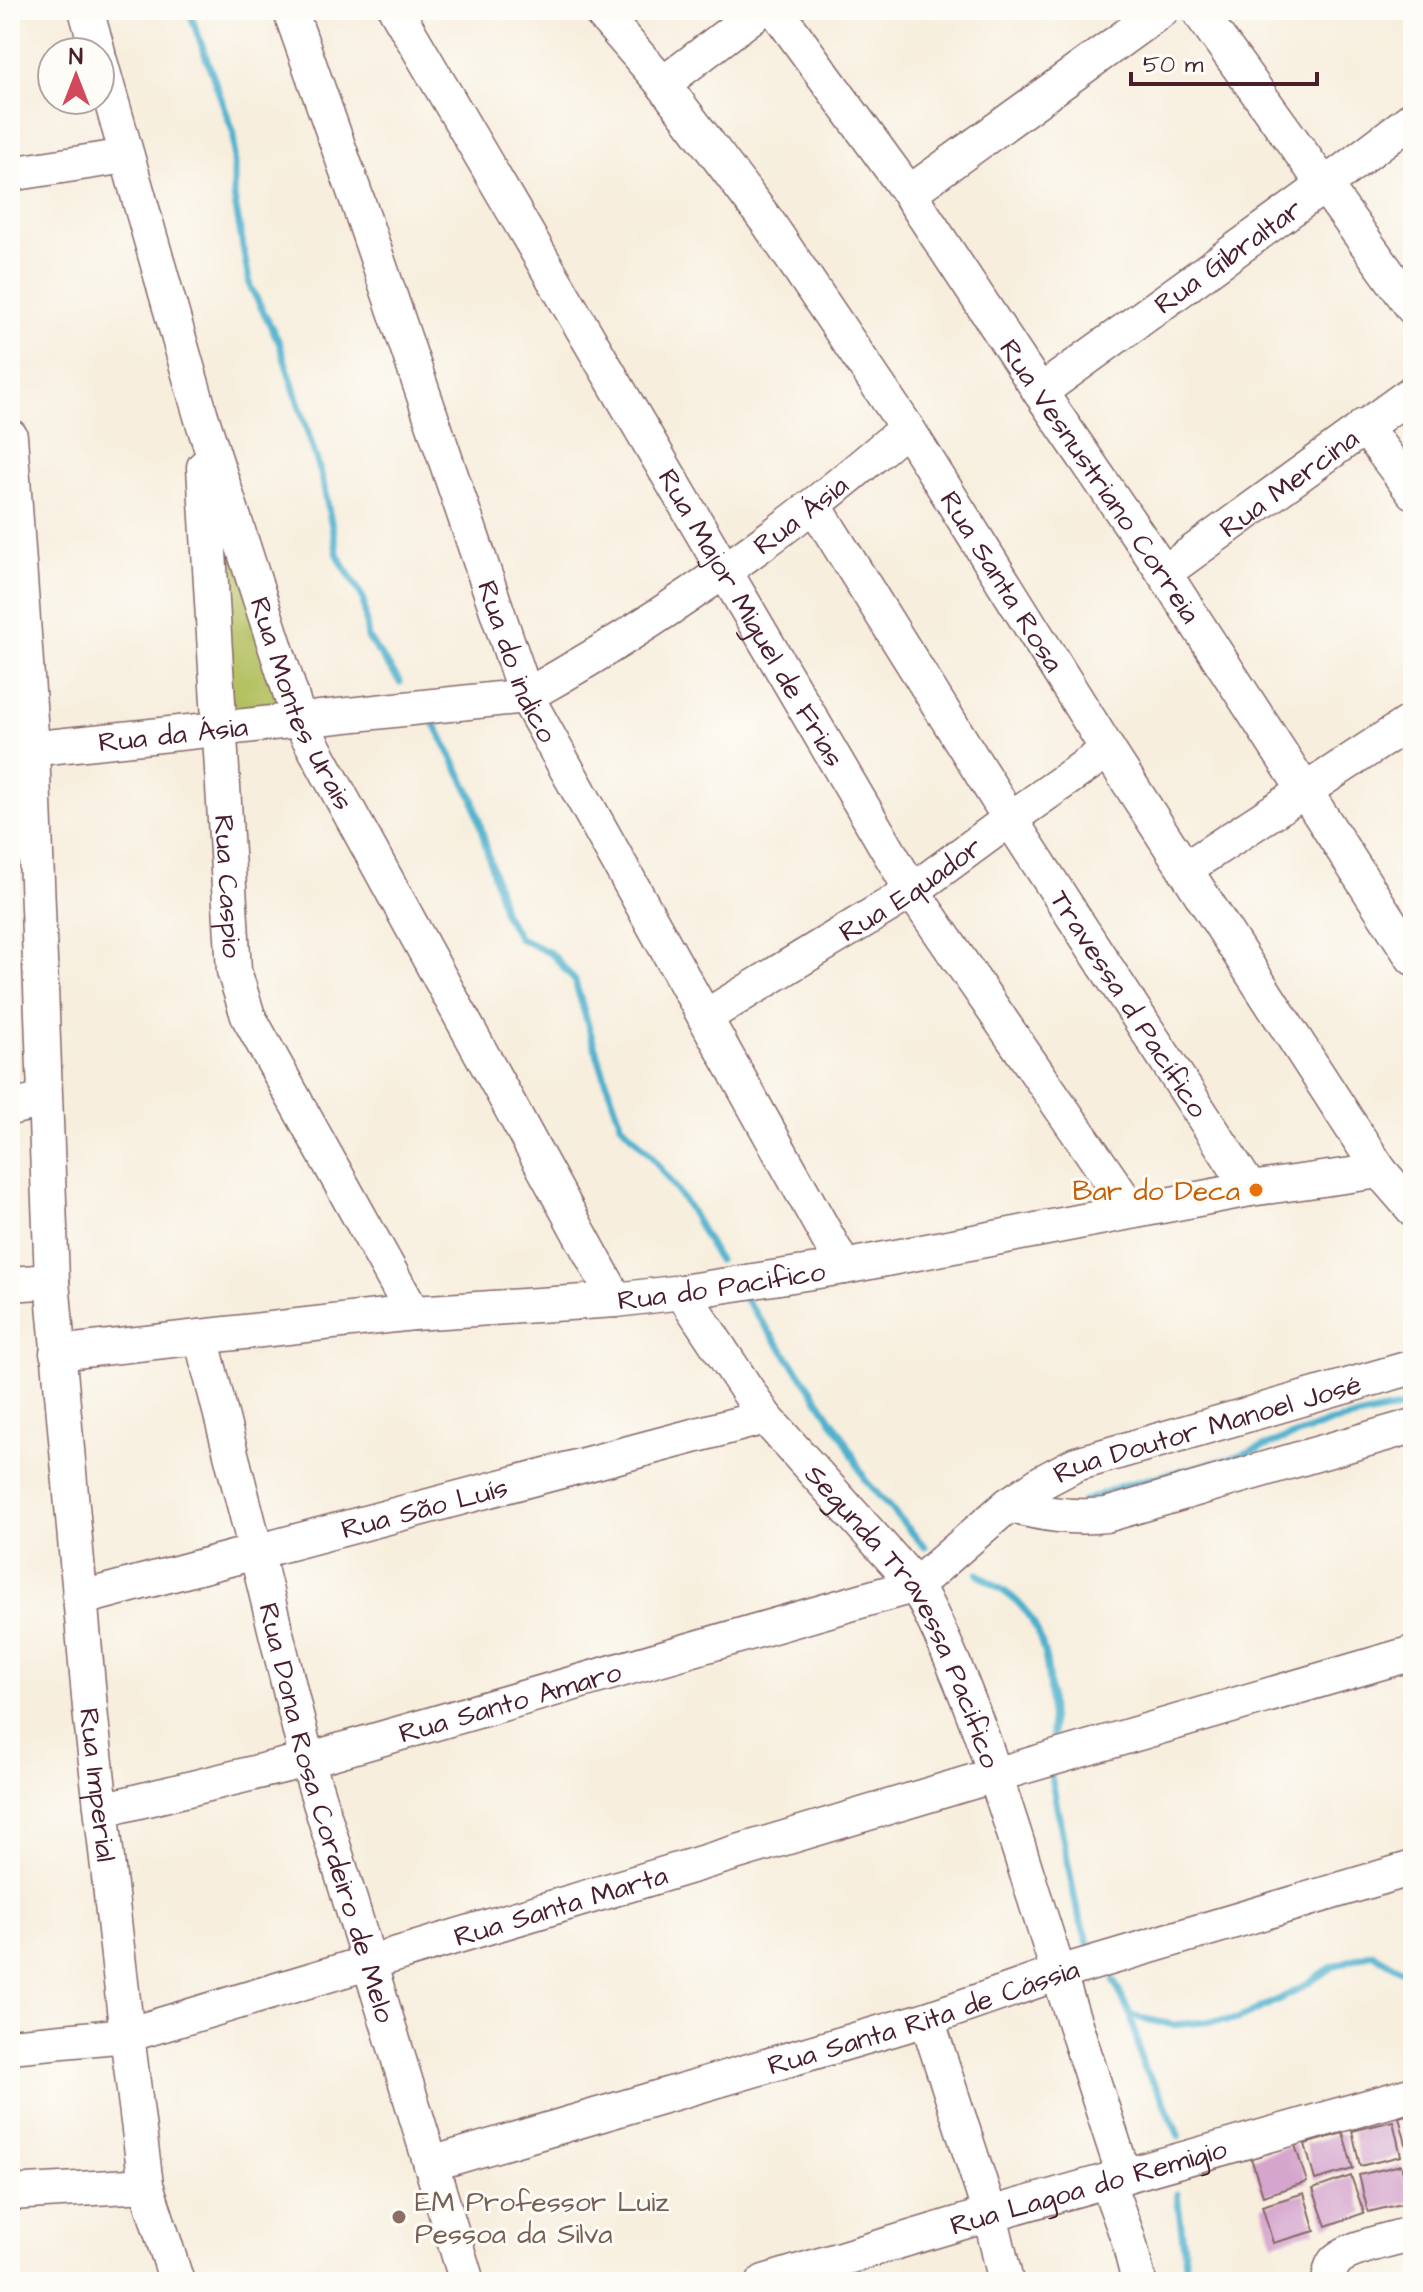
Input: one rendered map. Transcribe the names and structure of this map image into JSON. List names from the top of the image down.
{
  "streets": {
    "street": [
      "Rua Gibraltar",
      "Rua Vesnustriano Correia",
      "Rua Mercina",
      "Rua Ásia",
      "Rua Santa Rosa",
      "Rua Major Miguel de Frias",
      "Rua do indico",
      "Rua Montes Urais",
      "Rua da Ásia",
      "Rua Caspio",
      "Rua Equador",
      "Travessa d Pacífico",
      "Rua do Pacifico",
      "Rua Doutor Manoel José",
      "Rua São Luís",
      "Segunda Travessa Pacifico",
      "Rua Santo Amaro",
      "Rua Imperial",
      "Rua Dona Rosa Cordeiro de Melo",
      "Rua Santa Marta",
      "Rua Santa Rita de Cássia",
      "Rua Lagoa do Remigio"
    ]
  },
  "crossings": [
    ["Rua Gibraltar", "Rua Vesnustriano Correia"],
    ["Rua Vesnustriano Correia", "Rua Mercina"],
    ["Rua Ásia", "Rua Santa Rosa"],
    ["Rua Ásia", "Rua Major Miguel de Frias"],
    ["Rua Ásia", "Rua do indico"],
    ["Rua Ásia", "Rua da Ásia"],
    ["Rua Ásia", "Travessa d Pacífico"],
    ["Rua Santa Rosa", "Rua Equador"],
    ["Rua Santa Rosa", "Rua do Pacifico"],
    ["Rua Major Miguel de Frias", "Rua Equador"],
    ["Rua Major Miguel de Frias", "Rua do Pacifico"],
    ["Rua do indico", "Rua da Ásia"],
    ["Rua do indico", "Rua Equador"],
    ["Rua do indico", "Rua do Pacifico"],
    ["Rua Montes Urais", "Rua da Ásia"],
    ["Rua Montes Urais", "Rua Caspio"],
    ["Rua Montes Urais", "Rua do Pacifico"],
    ["Rua da Ásia", "Rua Caspio"],
    ["Rua da Ásia", "Rua Imperial"],
    ["Rua Caspio", "Rua do Pacifico"],
    ["Rua Equador", "Travessa d Pacífico"],
    ["Travessa d Pacífico", "Rua do Pacifico"],
    ["Rua do Pacifico", "Segunda Travessa Pacifico"],
    ["Rua do Pacifico", "Rua Imperial"],
    ["Rua do Pacifico", "Rua Dona Rosa Cordeiro de Melo"],
    ["Rua Doutor Manoel José", "Segunda Travessa Pacifico"],
    ["Rua Doutor Manoel José", "Rua Santo Amaro"],
    ["Rua São Luís", "Segunda Travessa Pacifico"],
    ["Rua São Luís", "Rua Imperial"],
    ["Rua São Luís", "Rua Dona Rosa Cordeiro de Melo"],
    ["Segunda Travessa Pacifico", "Rua Santo Amaro"],
    ["Segunda Travessa Pacifico", "Rua Santa Marta"],
    ["Segunda Travessa Pacifico", "Rua Santa Rita de Cássia"],
    ["Rua Santo Amaro", "Rua Imperial"],
    ["Rua Santo Amaro", "Rua Dona Rosa Cordeiro de Melo"],
    ["Rua Imperial", "Rua Santa Marta"],
    ["Rua Dona Rosa Cordeiro de Melo", "Rua Santa Marta"],
    ["Rua Dona Rosa Cordeiro de Melo", "Rua Santa Rita de Cássia"]
  ],
  "places": ["Bar do Deca", "EM Professor Luiz Pessoa da Silva"],
  "scale_bar": "50 m",
  "north": "top"
}
